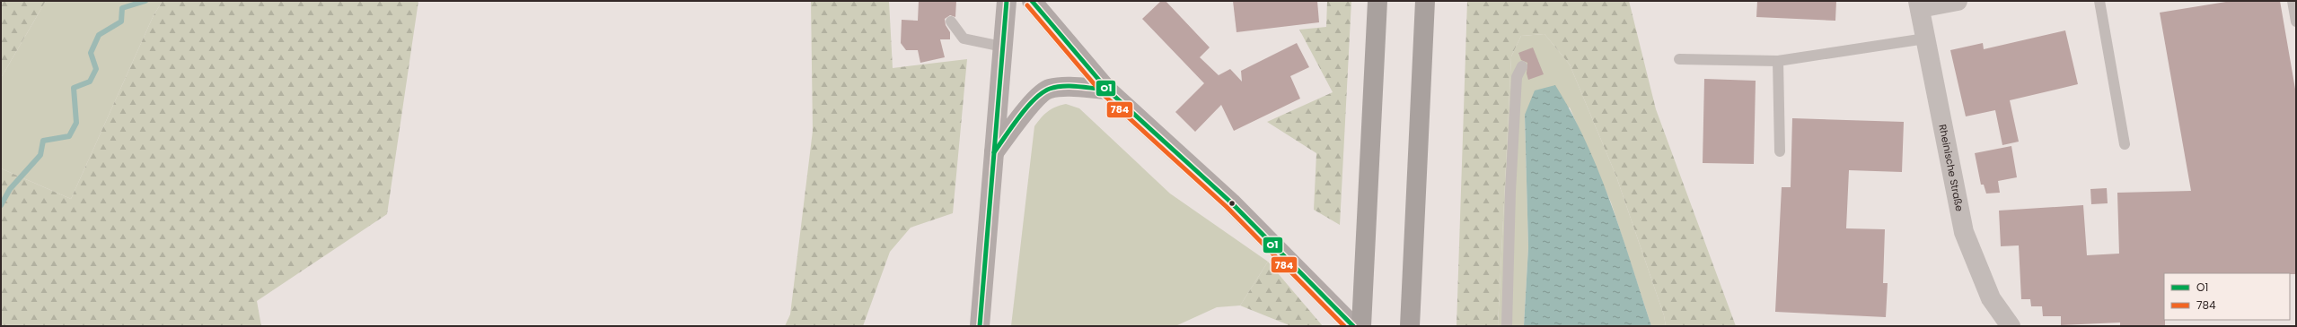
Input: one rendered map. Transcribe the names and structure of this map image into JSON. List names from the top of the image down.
{
  "streets": {
    "street": ["Rheinische Straße"]
  },
  "lines": ["transit line O1", "transit line 784"],
  "legend": ["O1", "784"]
}
